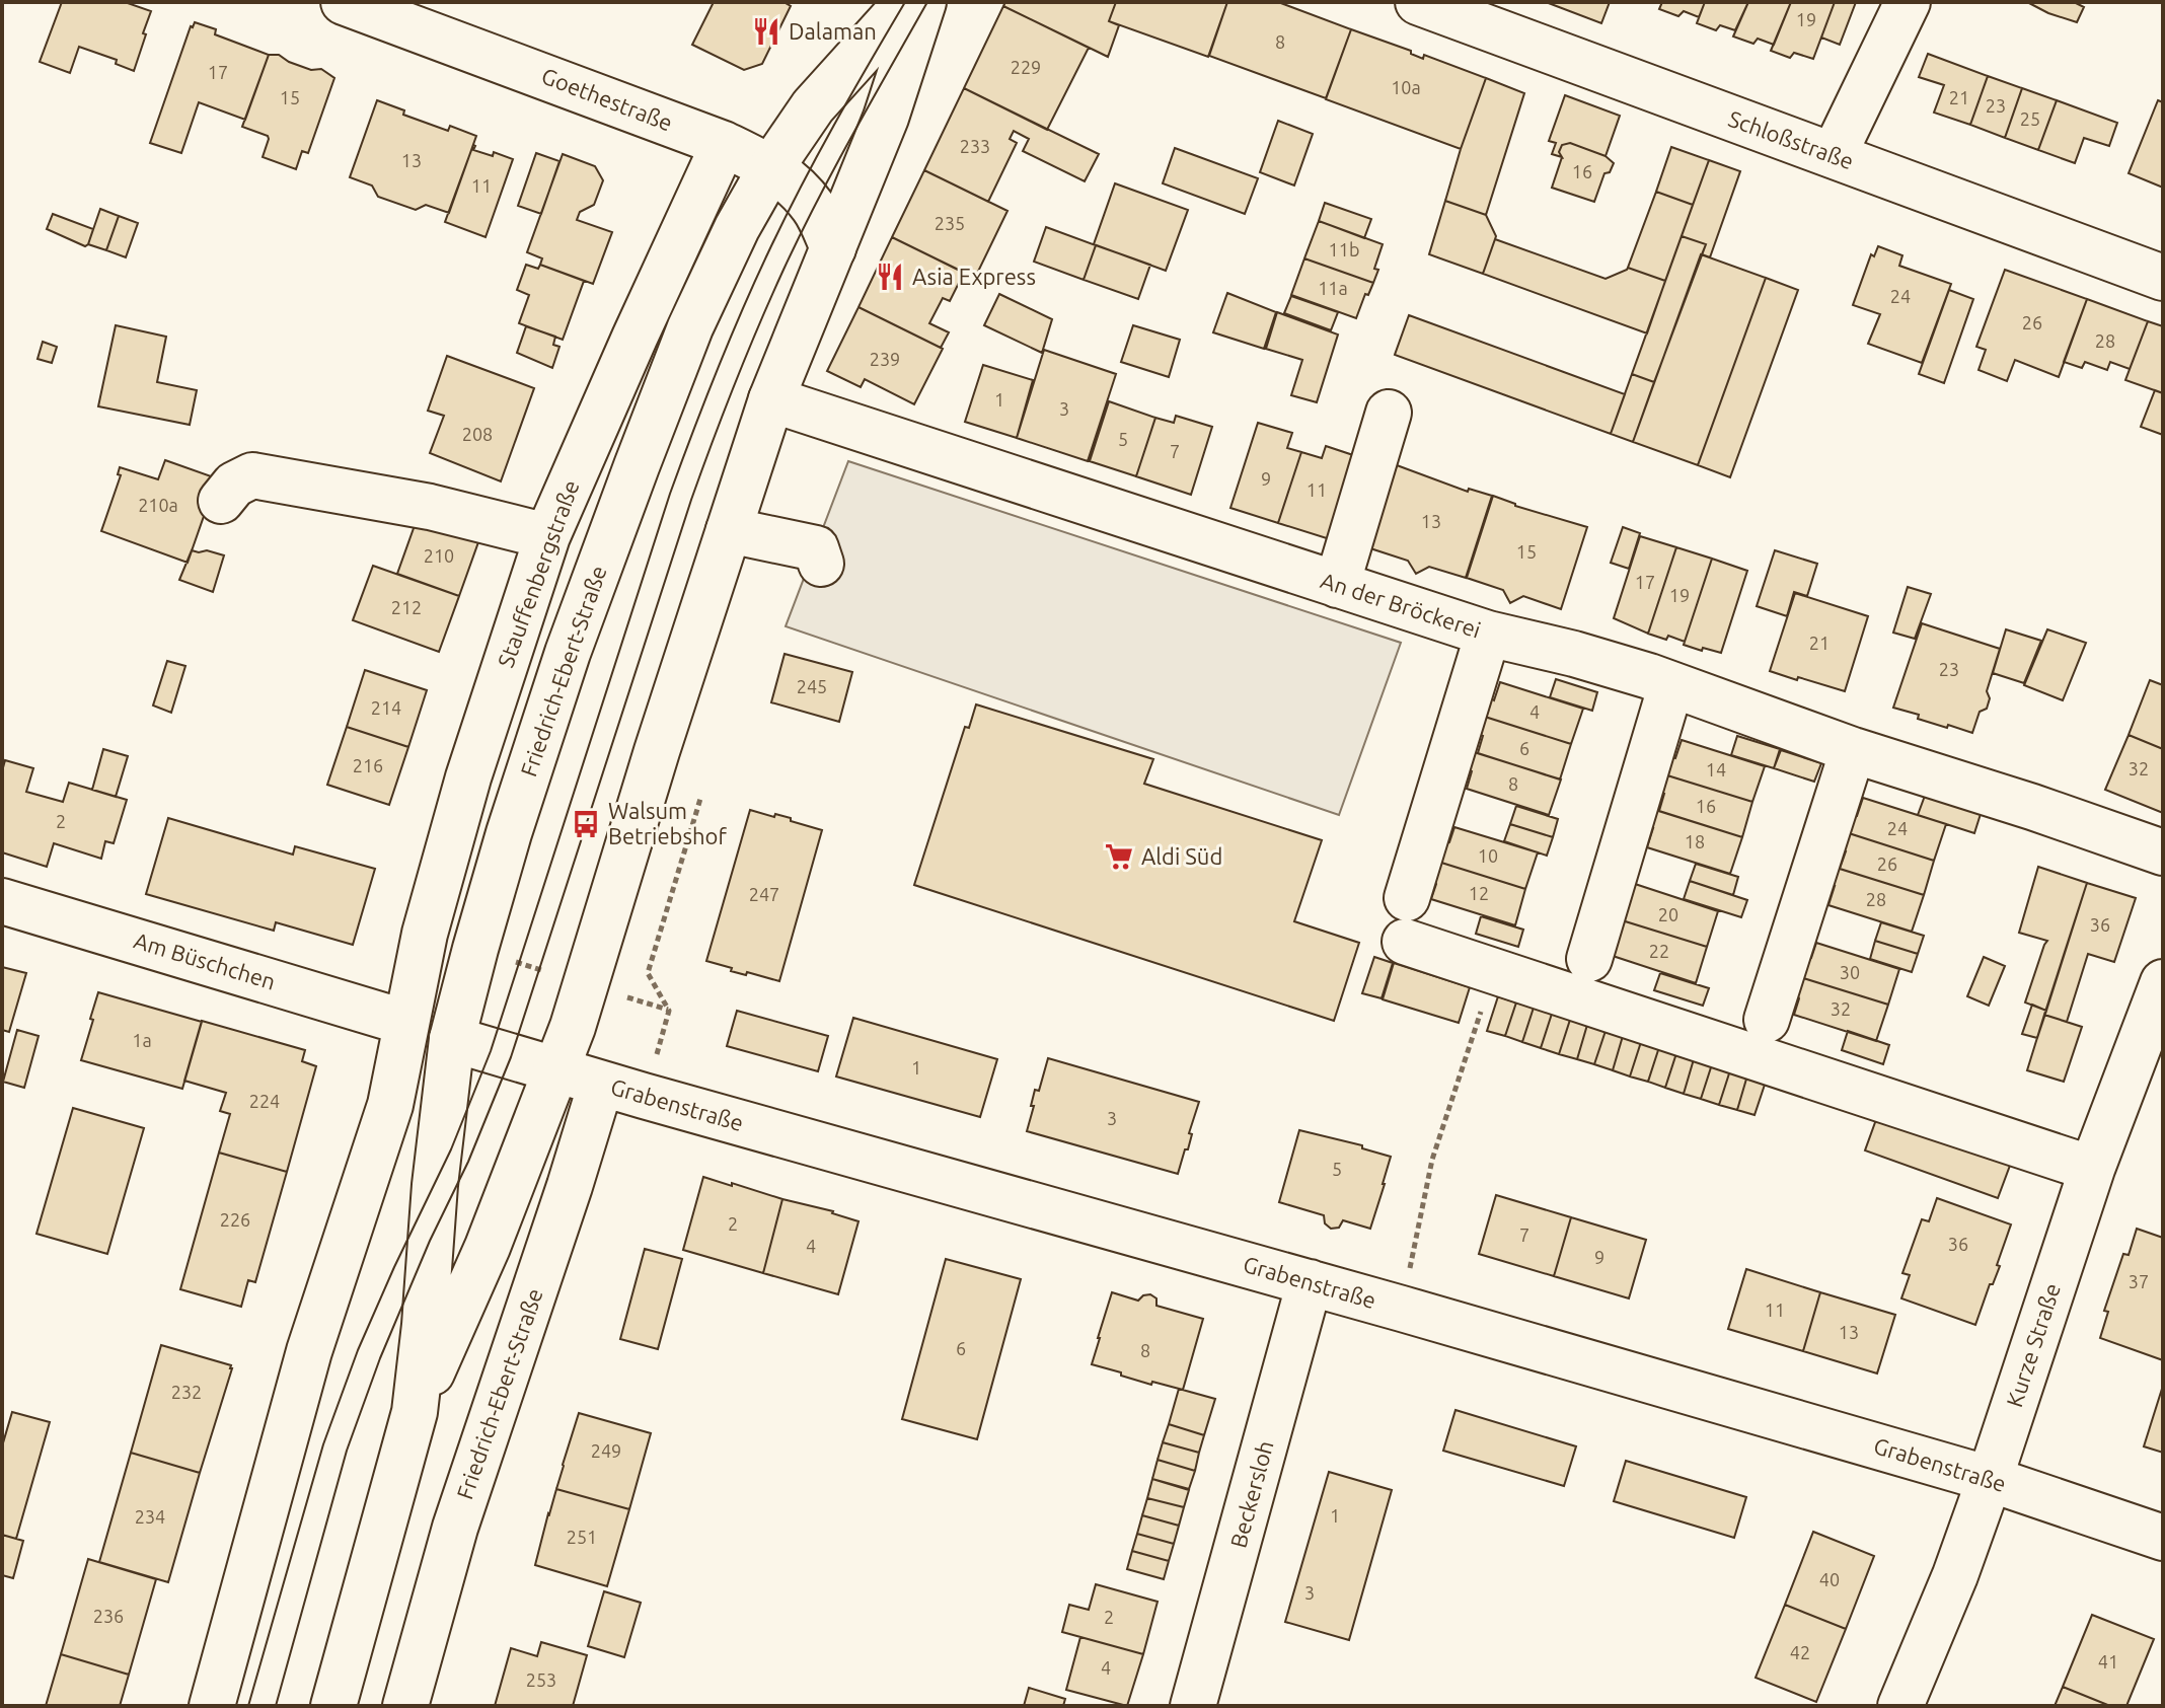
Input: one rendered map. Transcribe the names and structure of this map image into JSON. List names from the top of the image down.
{
  "streets": {
    "street": [
      "Goethestraße",
      "Schloßstraße",
      "Stauffenbergstraße",
      "An der Bröckerei",
      "Friedrich-Ebert-Straße",
      "Am Büschchen",
      "Grabenstraße",
      "Kurze Straße",
      "Beckersloh"
    ]
  },
  "crossings": [
    ["Goethestraße", "Stauffenbergstraße"],
    ["Goethestraße", "Friedrich-Ebert-Straße"],
    ["Stauffenbergstraße", "Am Büschchen"],
    ["An der Bröckerei", "Friedrich-Ebert-Straße"],
    ["Friedrich-Ebert-Straße", "Grabenstraße"],
    ["Grabenstraße", "Kurze Straße"],
    ["Grabenstraße", "Beckersloh"]
  ],
  "places": {
    "restaurant": ["Dalaman", "Asia Express"],
    "bus stop": ["Walsum Betriebshof"],
    "supermarket": ["Aldi Süd"]
  },
  "house_numbers": [
    "19",
    "8",
    "229",
    "17",
    "10a",
    "15",
    "21",
    "23",
    "25",
    "233",
    "13",
    "16",
    "11",
    "235",
    "11b",
    "11a",
    "24",
    "26",
    "28",
    "239",
    "1",
    "3",
    "208",
    "5",
    "7",
    "9",
    "11",
    "210a",
    "13",
    "15",
    "210",
    "17",
    "19",
    "212",
    "21",
    "23",
    "245",
    "214",
    "4",
    "6",
    "216",
    "32",
    "14",
    "8",
    "16",
    "2",
    "24",
    "18",
    "10",
    "26",
    "12",
    "247",
    "28",
    "20",
    "36",
    "22",
    "30",
    "32",
    "1a",
    "1",
    "224",
    "3",
    "5",
    "226",
    "2",
    "7",
    "36",
    "4",
    "9",
    "37",
    "11",
    "13",
    "6",
    "8",
    "232",
    "249",
    "1",
    "234",
    "251",
    "40",
    "3",
    "236",
    "2",
    "42",
    "41",
    "4",
    "253"
  ]
}
